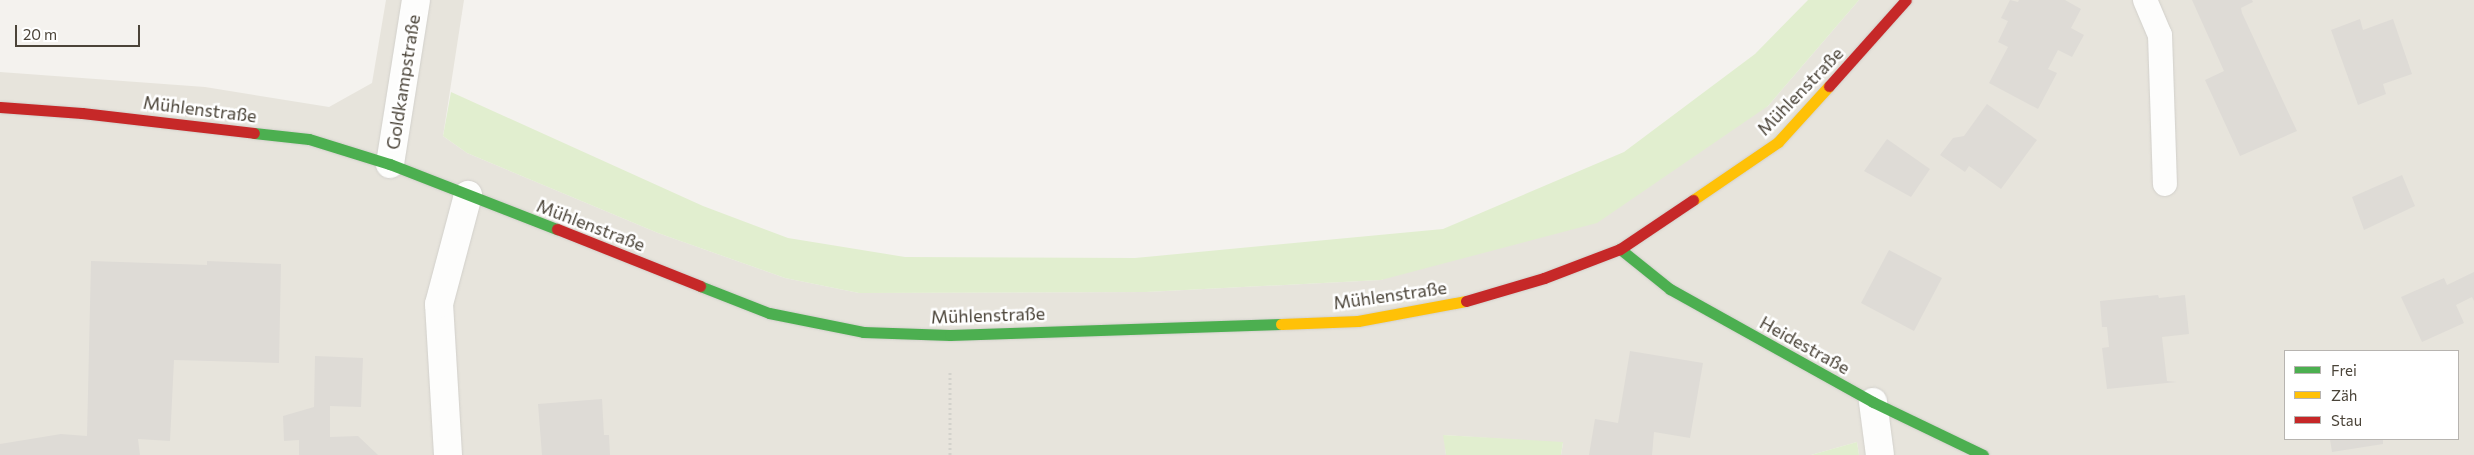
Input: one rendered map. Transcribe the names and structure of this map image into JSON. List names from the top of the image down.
{
  "streets": {
    "street": ["Goldkampstraße", "Mühlenstraße", "Heidestraße"]
  },
  "crossings": [
    ["Goldkampstraße", "Mühlenstraße"],
    ["Mühlenstraße", "Heidestraße"]
  ],
  "legend": ["Frei", "Zäh", "Stau"],
  "scale_bar": "20 m"
}
